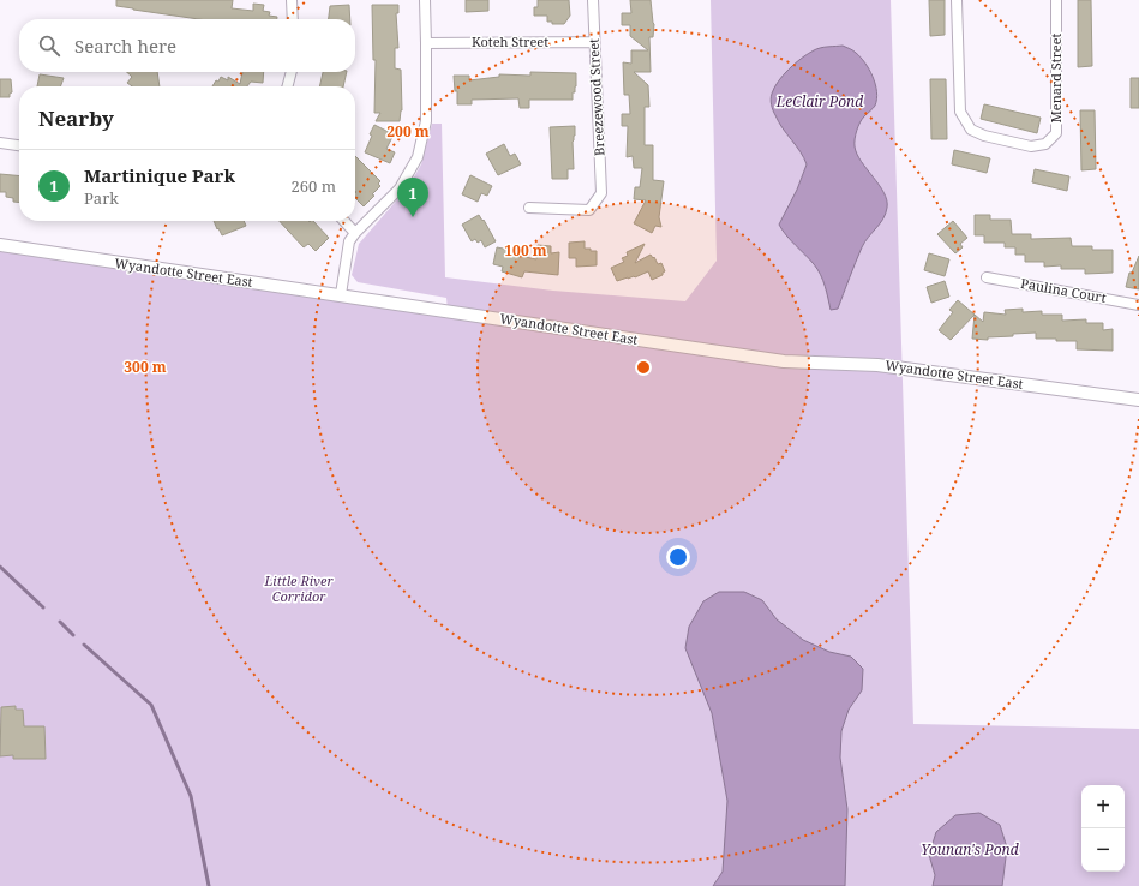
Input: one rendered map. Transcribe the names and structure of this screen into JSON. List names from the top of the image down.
{
  "streets": {
    "street": [
      "Koteh Street",
      "Menard Street",
      "Breezewood Street",
      "Wyandotte Street East",
      "Paulina Court"
    ]
  },
  "crossings": [
    ["Koteh Street", "Breezewood Street"]
  ],
  "water": ["LeClair Pond", "Younan's Pond"],
  "parks": ["Little River Corridor"],
  "page": {
    "search": "Search here",
    "heading": "Nearby",
    "list": [
      {
        "mark": "1",
        "name": "Martinique Park",
        "note": "Park",
        "value": "260 m"
      }
    ],
    "pins": "1",
    "map_buttons": ["+", "−"]
  },
  "rings": ["200 m", "100 m", "300 m"]
}
